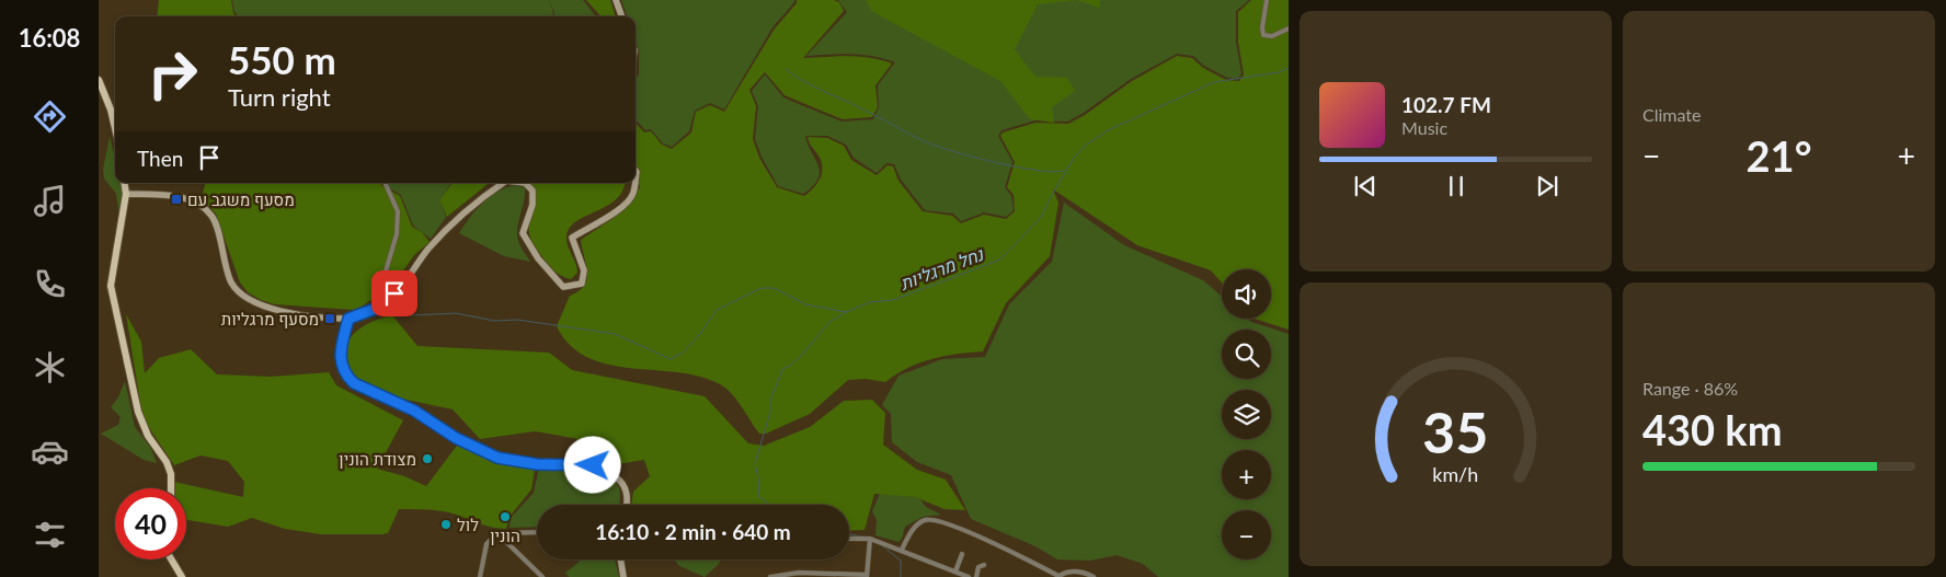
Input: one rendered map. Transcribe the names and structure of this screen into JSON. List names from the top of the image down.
{
  "water": ["נחל מרגליות"],
  "places": {
    "transit": ["מסעף משגב עם", "מסעף מרגליות"],
    "other": ["מצודת הונין", "הונין", "לול"]
  },
  "page": {
    "tabs": "16:08",
    "tile": [
      "Climate",
      ["Range · 86%", "430 km"]
    ],
    "turn": ["550 m", "Turn right"],
    "song": ["102.7 FM", "Music"],
    "then": "Then",
    "heat": ["−", "21°", "+"],
    "map_buttons": ["+", "−"],
    "limit": "40",
    "trip": "16:10 · 2 min · 640 m",
    "gauge": ["35", "km/h"]
  }
}
